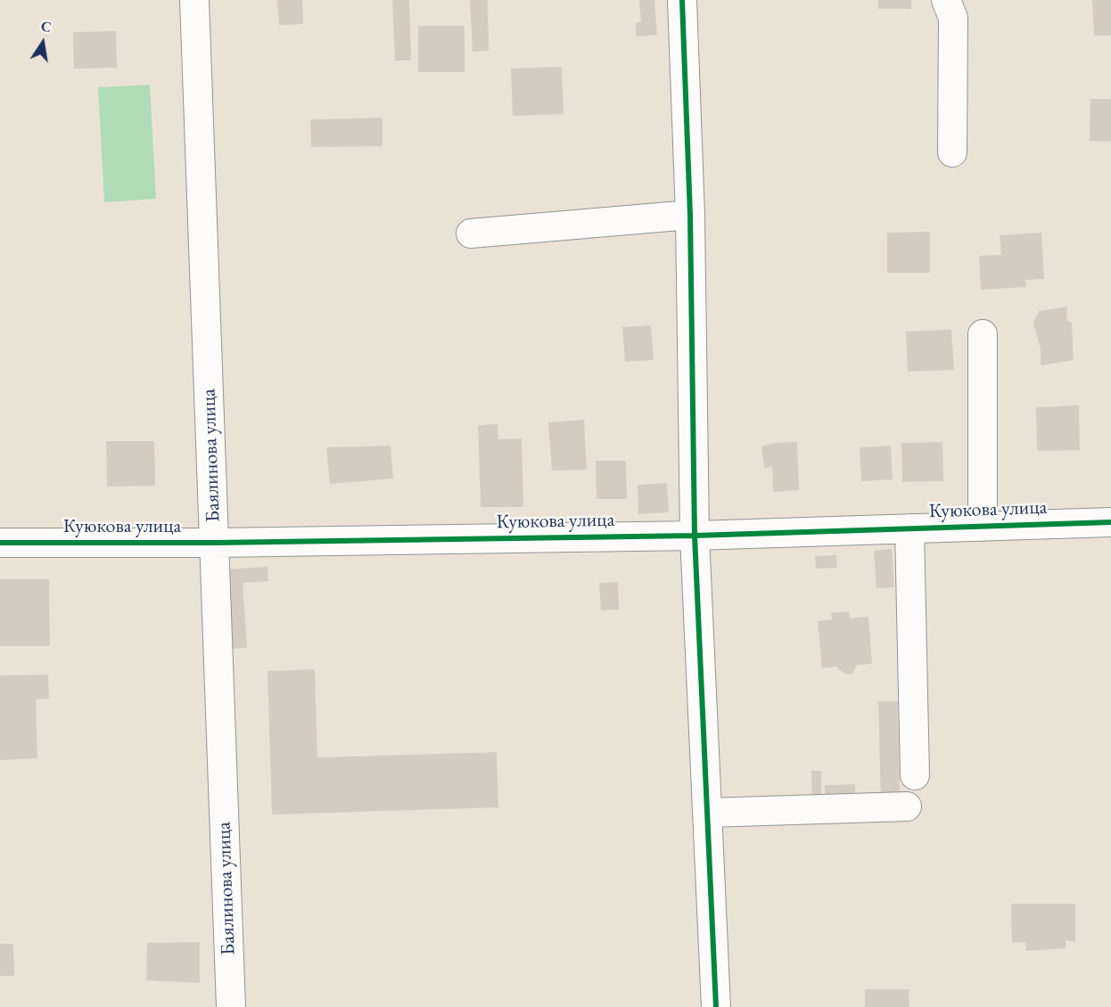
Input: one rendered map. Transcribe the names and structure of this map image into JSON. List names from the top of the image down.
{
  "streets": {
    "street": ["Баялинова улица", "Куюкова улица"]
  },
  "crossings": [
    ["Баялинова улица", "Куюкова улица"]
  ],
  "north": "top"
}
